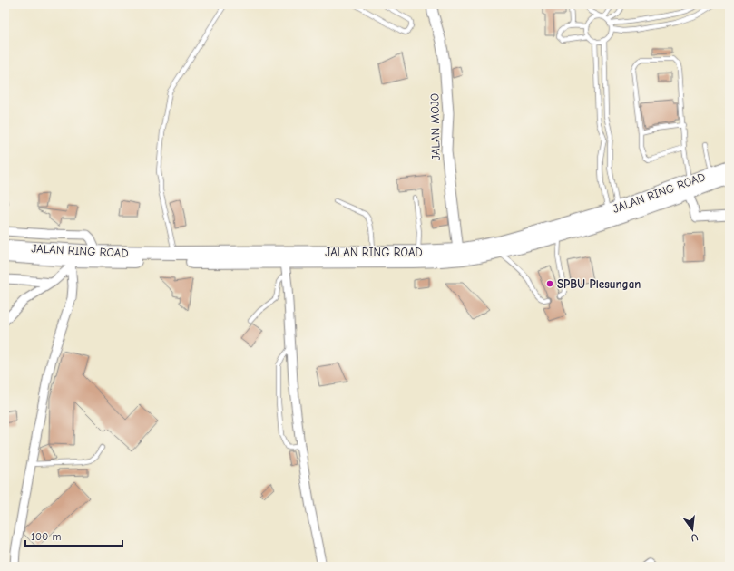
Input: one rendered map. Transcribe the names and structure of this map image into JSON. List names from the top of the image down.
{
  "streets": {
    "highway": ["JALAN RING ROAD"],
    "street": ["JALAN MOJO"]
  },
  "crossings": [
    ["JALAN MOJO", "JALAN RING ROAD"]
  ],
  "places": ["SPBU Plesungan"],
  "scale_bar": "100 m",
  "north": "bottom"
}
